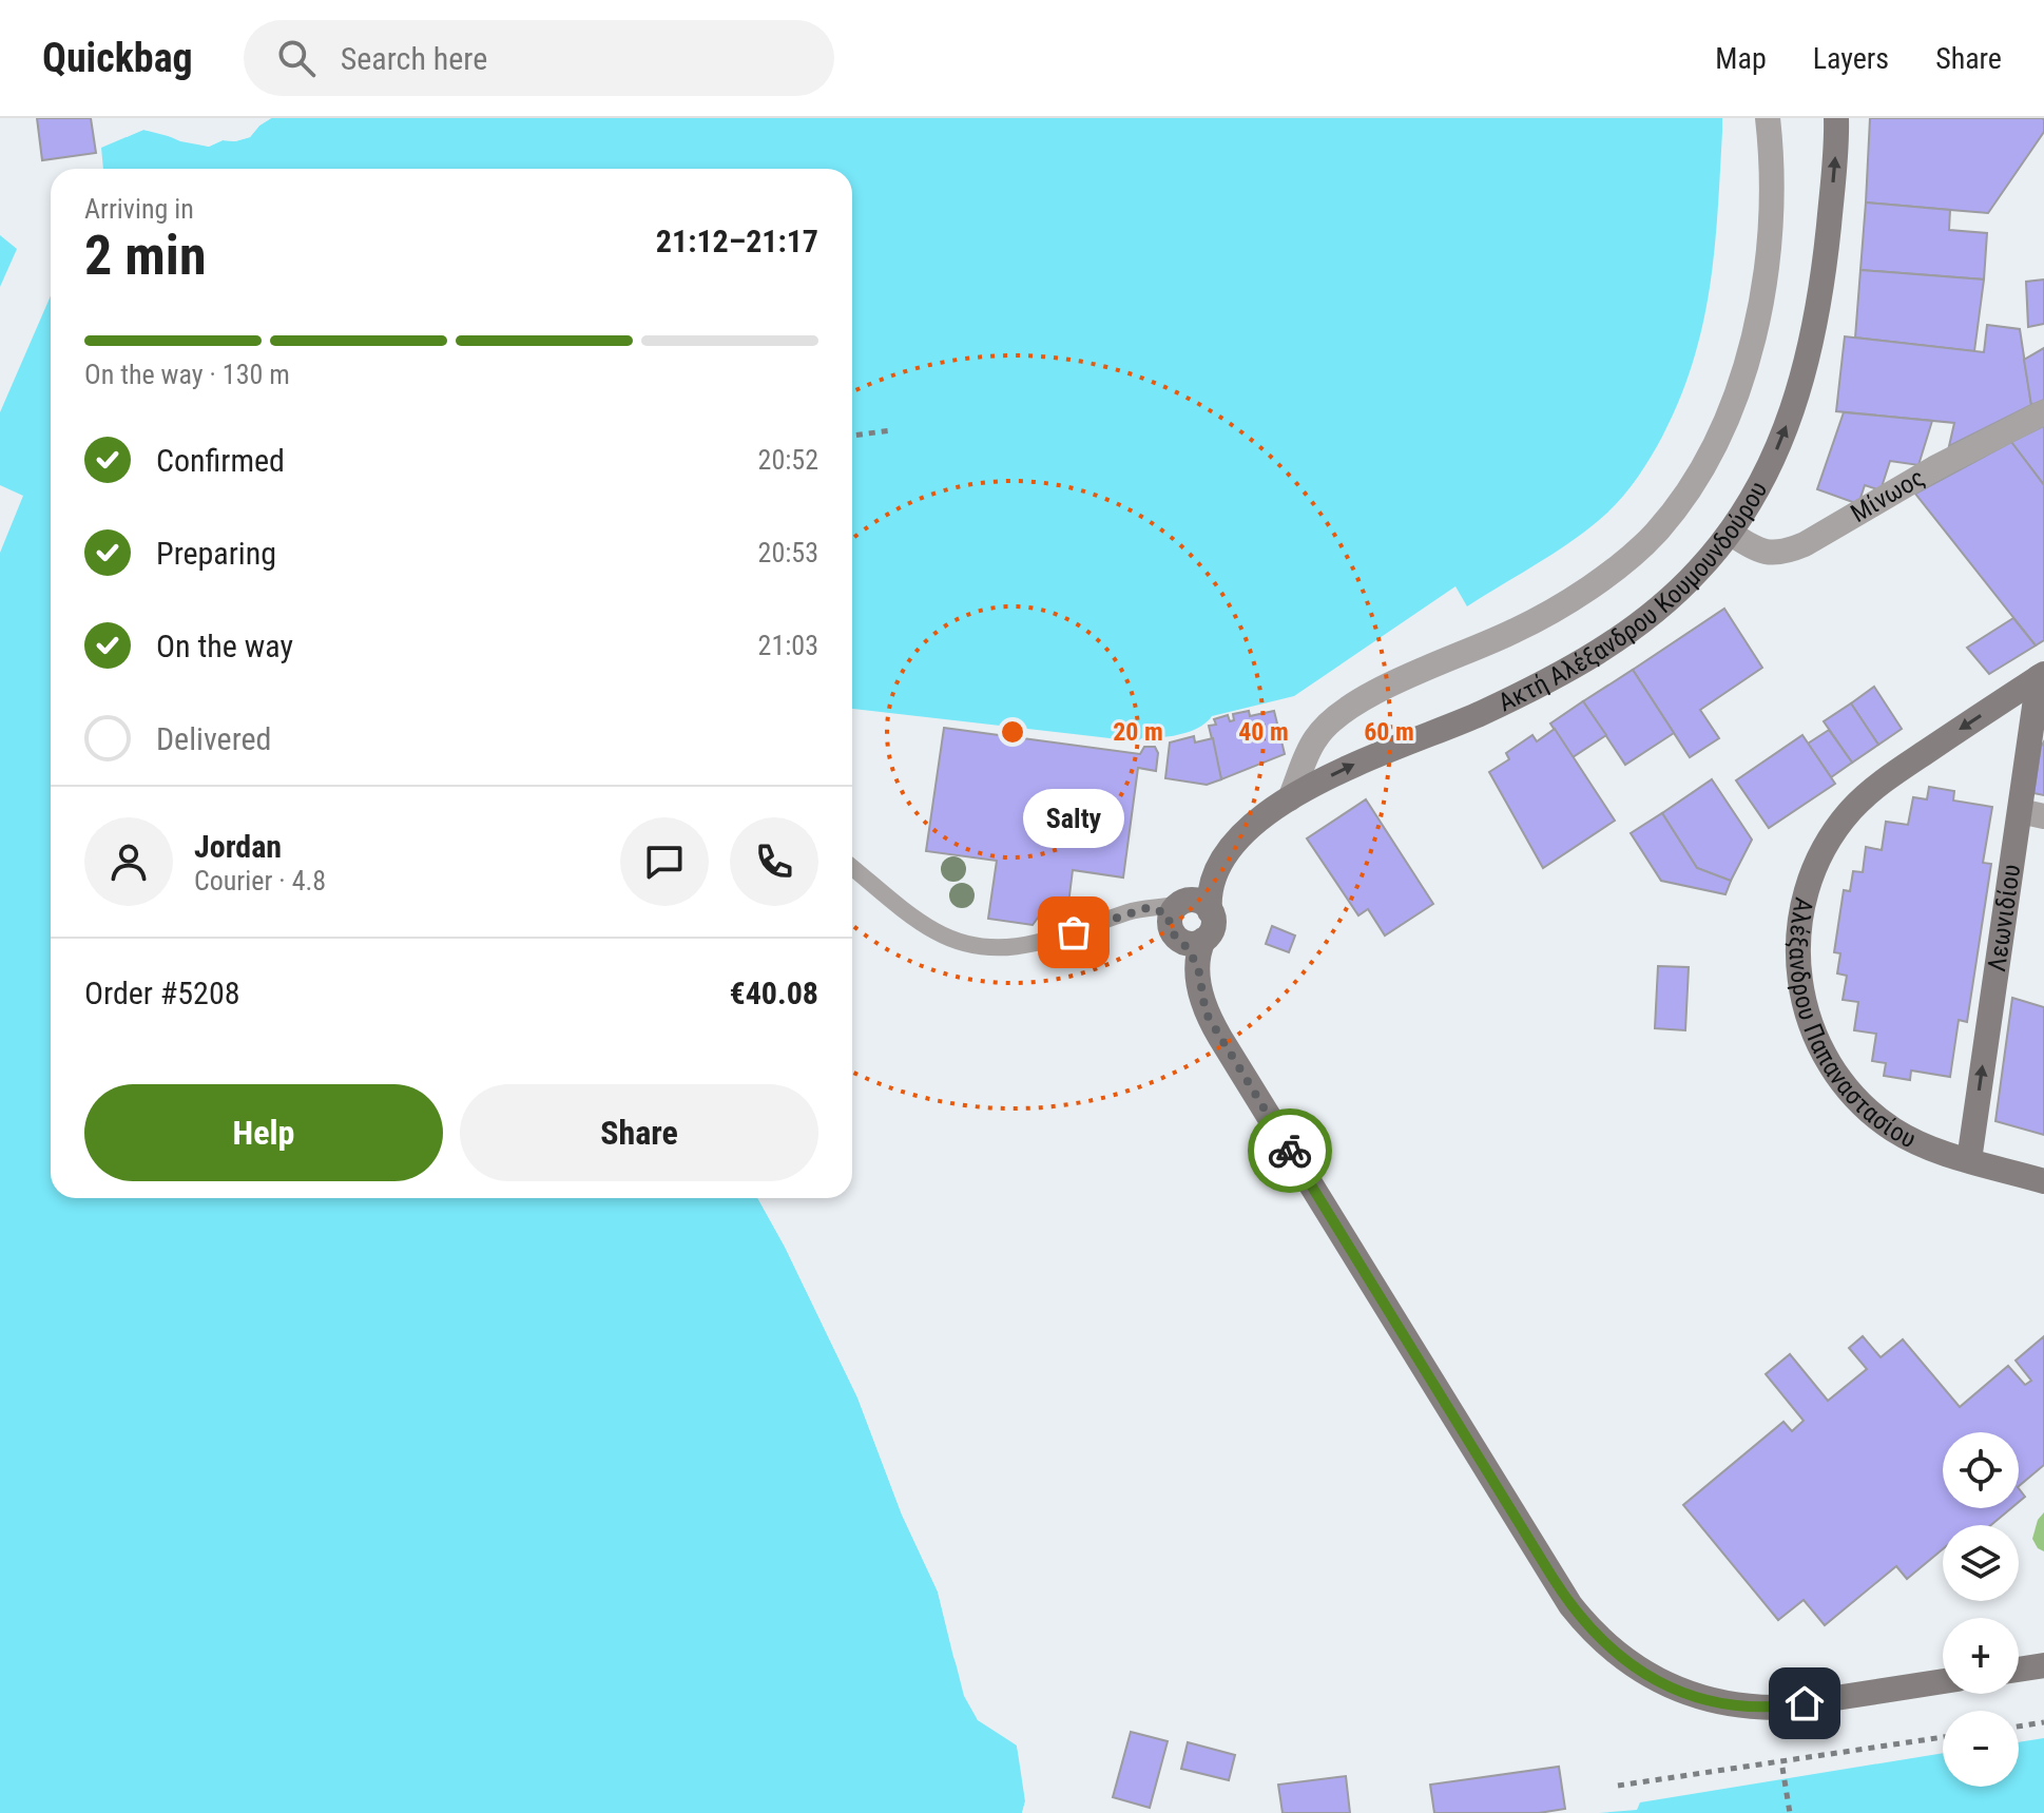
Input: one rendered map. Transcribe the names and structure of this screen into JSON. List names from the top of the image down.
{
  "streets": {
    "street": [
      "Μίνωος",
      "Ακτή Αλέξανδρου Κουμουνδούρου",
      "Λεωνιδίου",
      "Αλέξανδρου Παπαναστασίου"
    ]
  },
  "crossings": [
    ["Μίνωος", "Ακτή Αλέξανδρου Κουμουνδούρου"],
    ["Λεωνιδίου", "Αλέξανδρου Παπαναστασίου"]
  ],
  "one_way": ["Λεωνιδίου"],
  "places": ["Salty"],
  "page": {
    "header": "Quickbag",
    "search": "Search here",
    "nav": ["Map", "Layers", "Share"],
    "heading": ["2 min", "Arriving in", "21:12–21:17"],
    "panel": [
      "Jordan",
      "Courier · 4.8",
      "Order #5208",
      "€40.08"
    ],
    "bar": "On the way · 130 m",
    "list": [
      ["Confirmed", "20:52"],
      ["Preparing", "20:53"],
      ["On the way", "21:03"],
      "Delivered"
    ],
    "bubble": "Salty",
    "buttons": ["Help", "Share"],
    "map_buttons": ["+", "−"]
  },
  "rings": ["20 m", "40 m", "60 m"]
}
